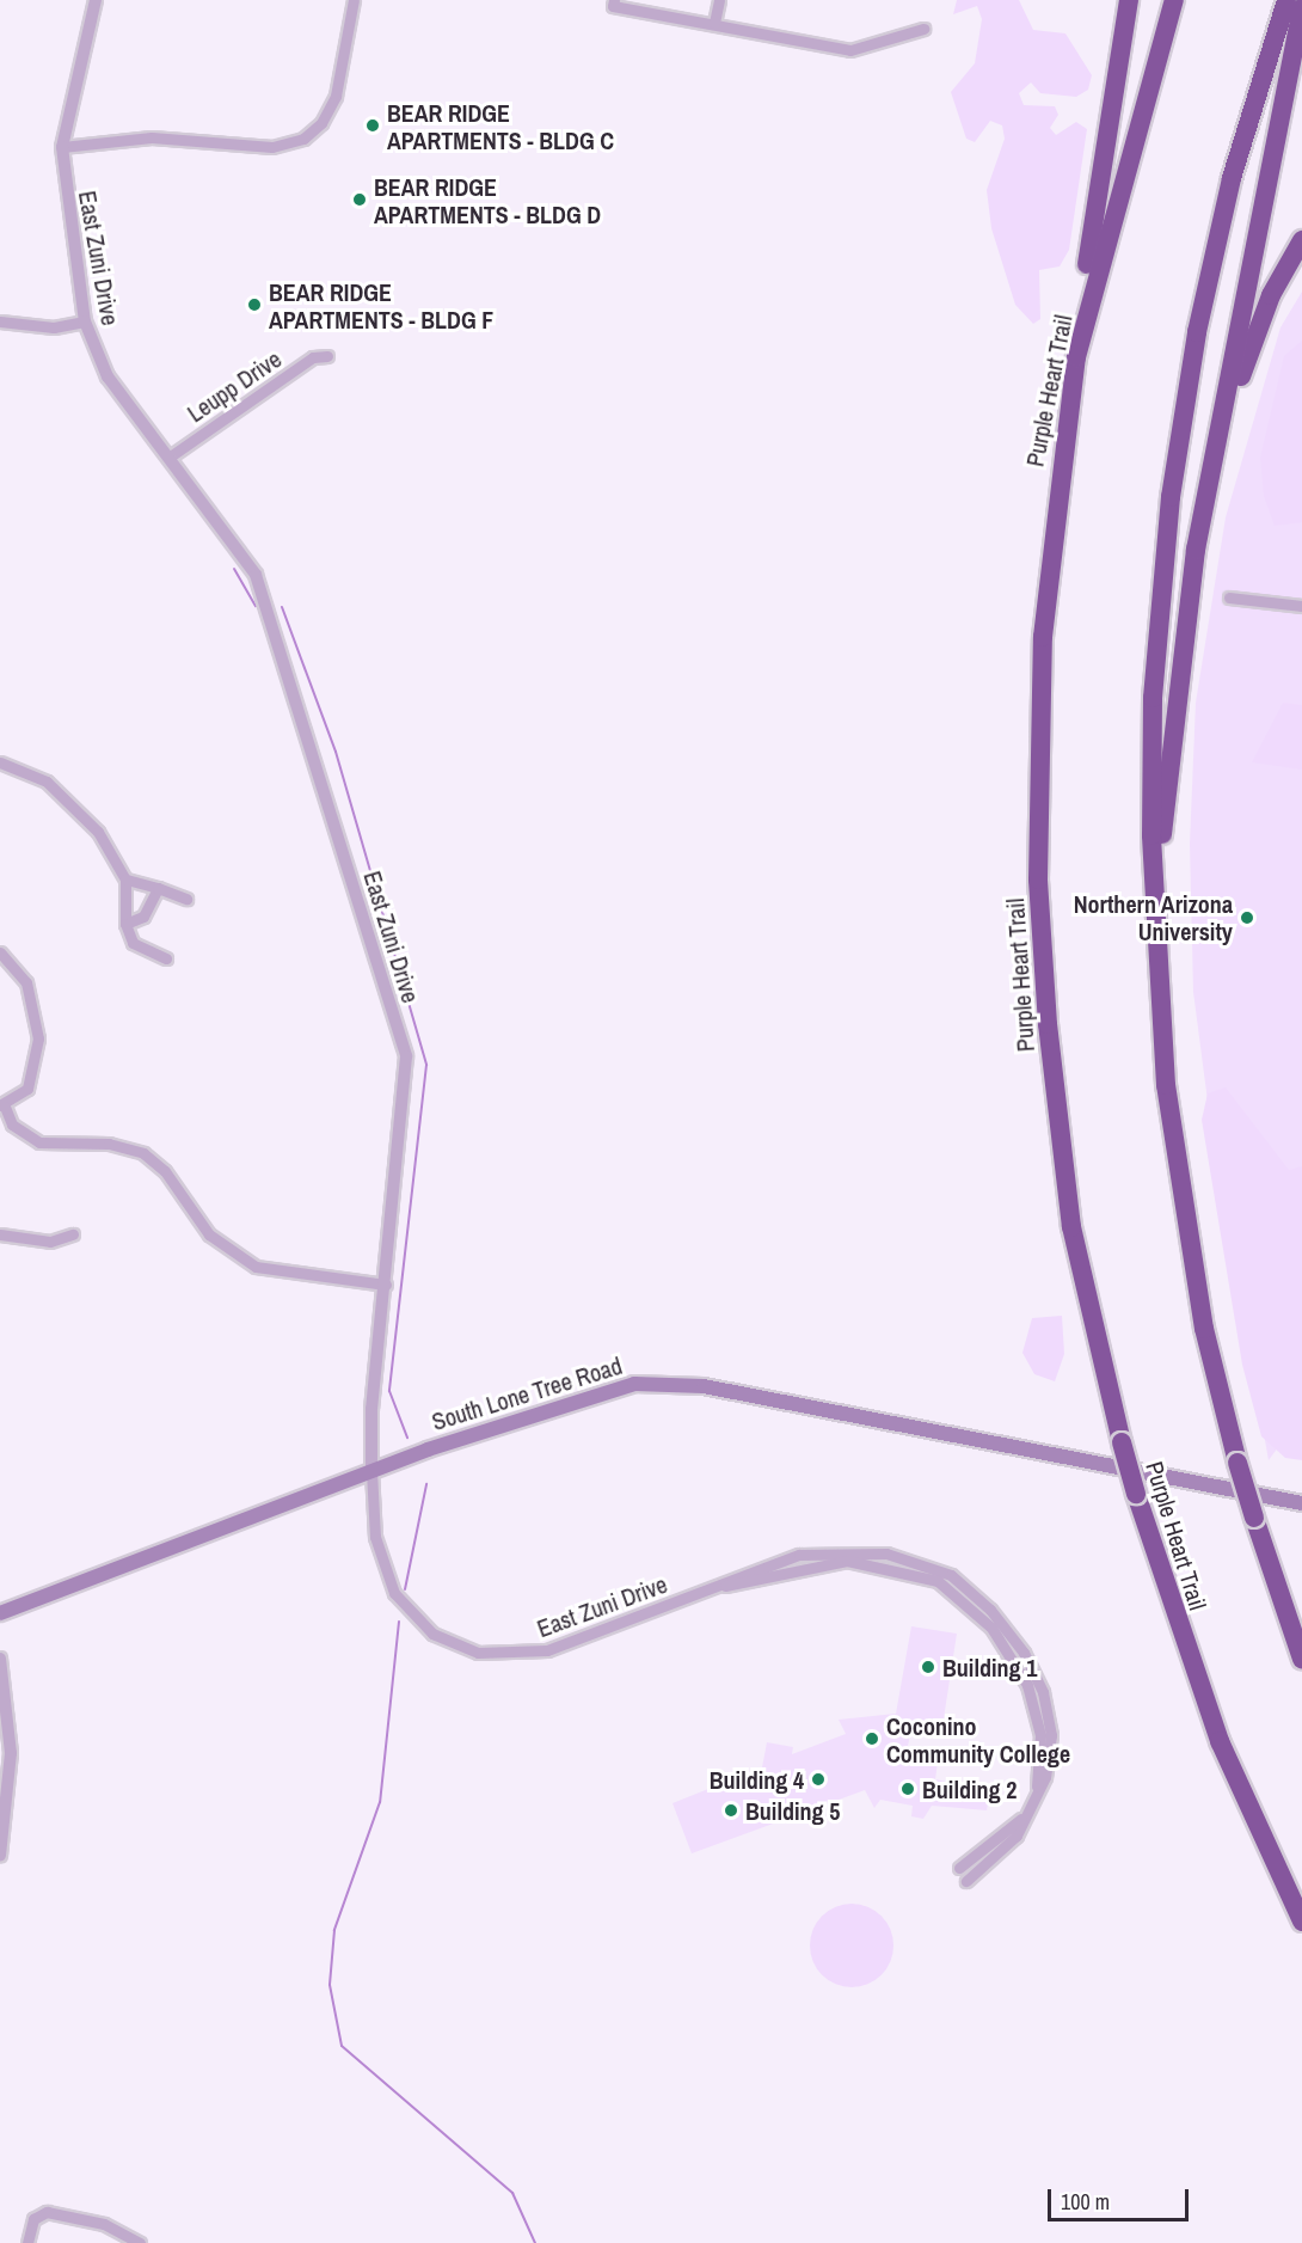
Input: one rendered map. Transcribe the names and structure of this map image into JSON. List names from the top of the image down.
{
  "streets": {
    "highway": ["Purple Heart Trail"],
    "main road": ["South Lone Tree Road"],
    "street": ["East Zuni Drive", "Leupp Drive"]
  },
  "crossings": [
    ["East Zuni Drive", "Leupp Drive"],
    ["East Zuni Drive", "South Lone Tree Road"]
  ],
  "places": [
    "BEAR RIDGE APARTMENTS - BLDG C",
    "BEAR RIDGE APARTMENTS - BLDG D",
    "BEAR RIDGE APARTMENTS - BLDG F",
    "Northern Arizona University",
    "Building 1",
    "Coconino Community College",
    "Building 4",
    "Building 2",
    "Building 5"
  ],
  "scale_bar": "100 m"
}
